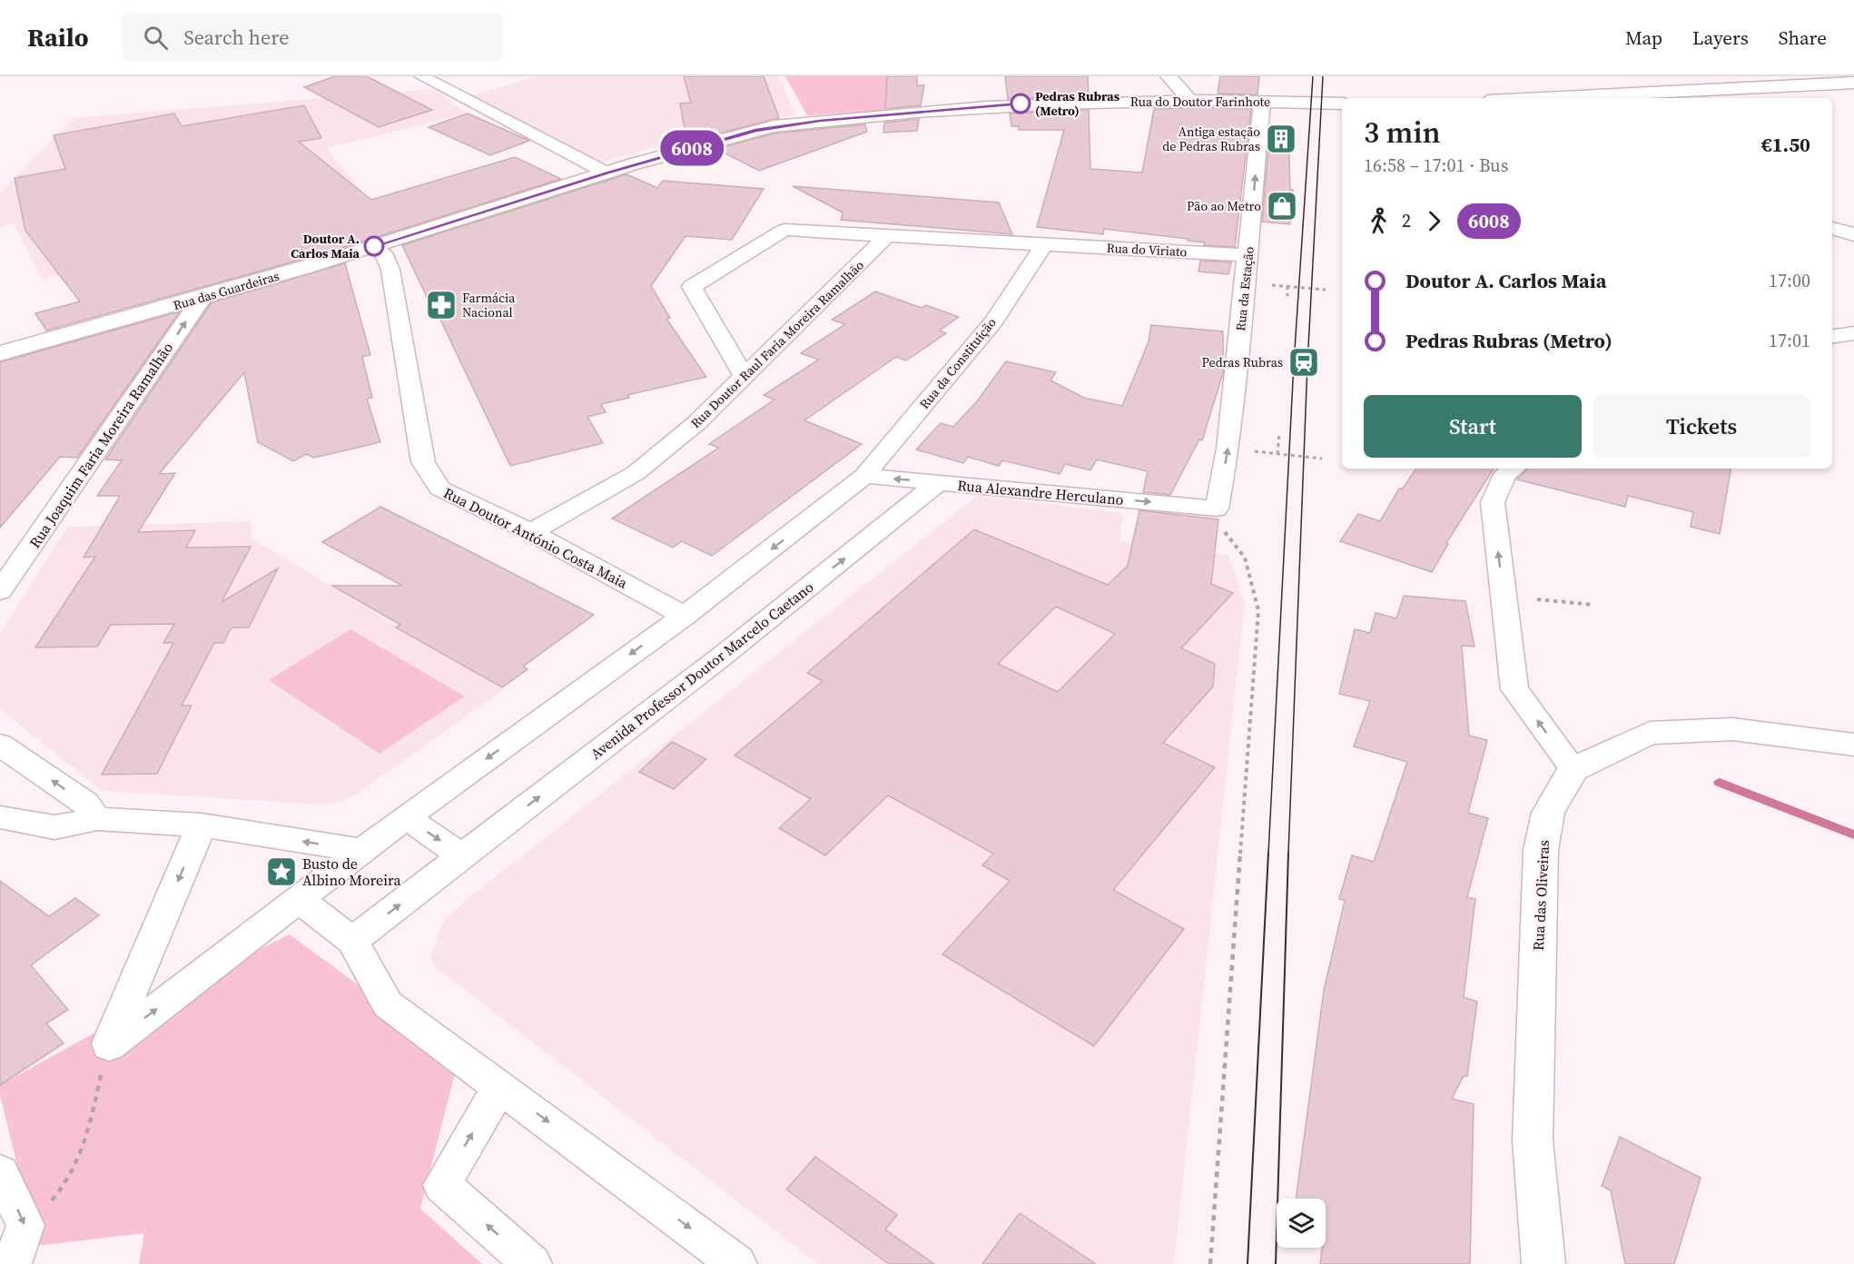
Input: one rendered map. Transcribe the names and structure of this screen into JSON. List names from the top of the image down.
{
  "streets": {
    "main road": ["Rua do Doutor Farinhote", "Rua das Guardeiras", "Rua das Oliveiras"],
    "street": [
      "Rua do Viriato",
      "Rua da Estação",
      "Rua Doutor Raul Faria Moreira Ramalhão",
      "Rua da Constituição",
      "Rua Joaquim Faria Moreira Ramalhão",
      "Rua Alexandre Herculano",
      "Rua Doutor António Costa Maia",
      "Avenida Professor Doutor Marcelo Caetano"
    ]
  },
  "crossings": [
    ["Rua do Doutor Farinhote", "Rua da Estação"],
    ["Rua do Doutor Farinhote", "Rua das Guardeiras"],
    ["Rua do Viriato", "Rua da Estação"],
    ["Rua do Viriato", "Rua da Constituição"],
    ["Rua da Estação", "Rua Alexandre Herculano"],
    ["Rua das Guardeiras", "Rua Joaquim Faria Moreira Ramalhão"],
    ["Rua das Guardeiras", "Rua Doutor António Costa Maia"],
    ["Rua Doutor Raul Faria Moreira Ramalhão", "Rua Doutor António Costa Maia"],
    ["Rua da Constituição", "Rua Alexandre Herculano"],
    ["Rua Alexandre Herculano", "Avenida Professor Doutor Marcelo Caetano"]
  ],
  "one_way": ["Rua da Estação", "Rua Joaquim Faria Moreira Ramalhão"],
  "places": {
    "other": ["Pedras Rubras (Metro)", "Doutor A. Carlos Maia"],
    "building": ["Antiga estação de Pedras Rubras"],
    "shop": ["Pão ao Metro"],
    "pharmacy": ["Farmácia Nacional"],
    "station": ["Pedras Rubras"],
    "place": ["Busto de Albino Moreira"]
  },
  "lines": ["bus line 6008"],
  "page": {
    "header": "Railo",
    "search": "Search here",
    "nav": ["Map", "Layers", "Share"],
    "on_map": "6008",
    "heading": ["3 min", "16:58 – 17:01 · Bus", "€1.50"],
    "legs": ["2", "6008"],
    "list": [
      {
        "name": "Doutor A. Carlos Maia",
        "value": "17:00"
      },
      {
        "name": "Pedras Rubras (Metro)",
        "value": "17:01"
      }
    ],
    "buttons": ["Start", "Tickets"]
  }
}
